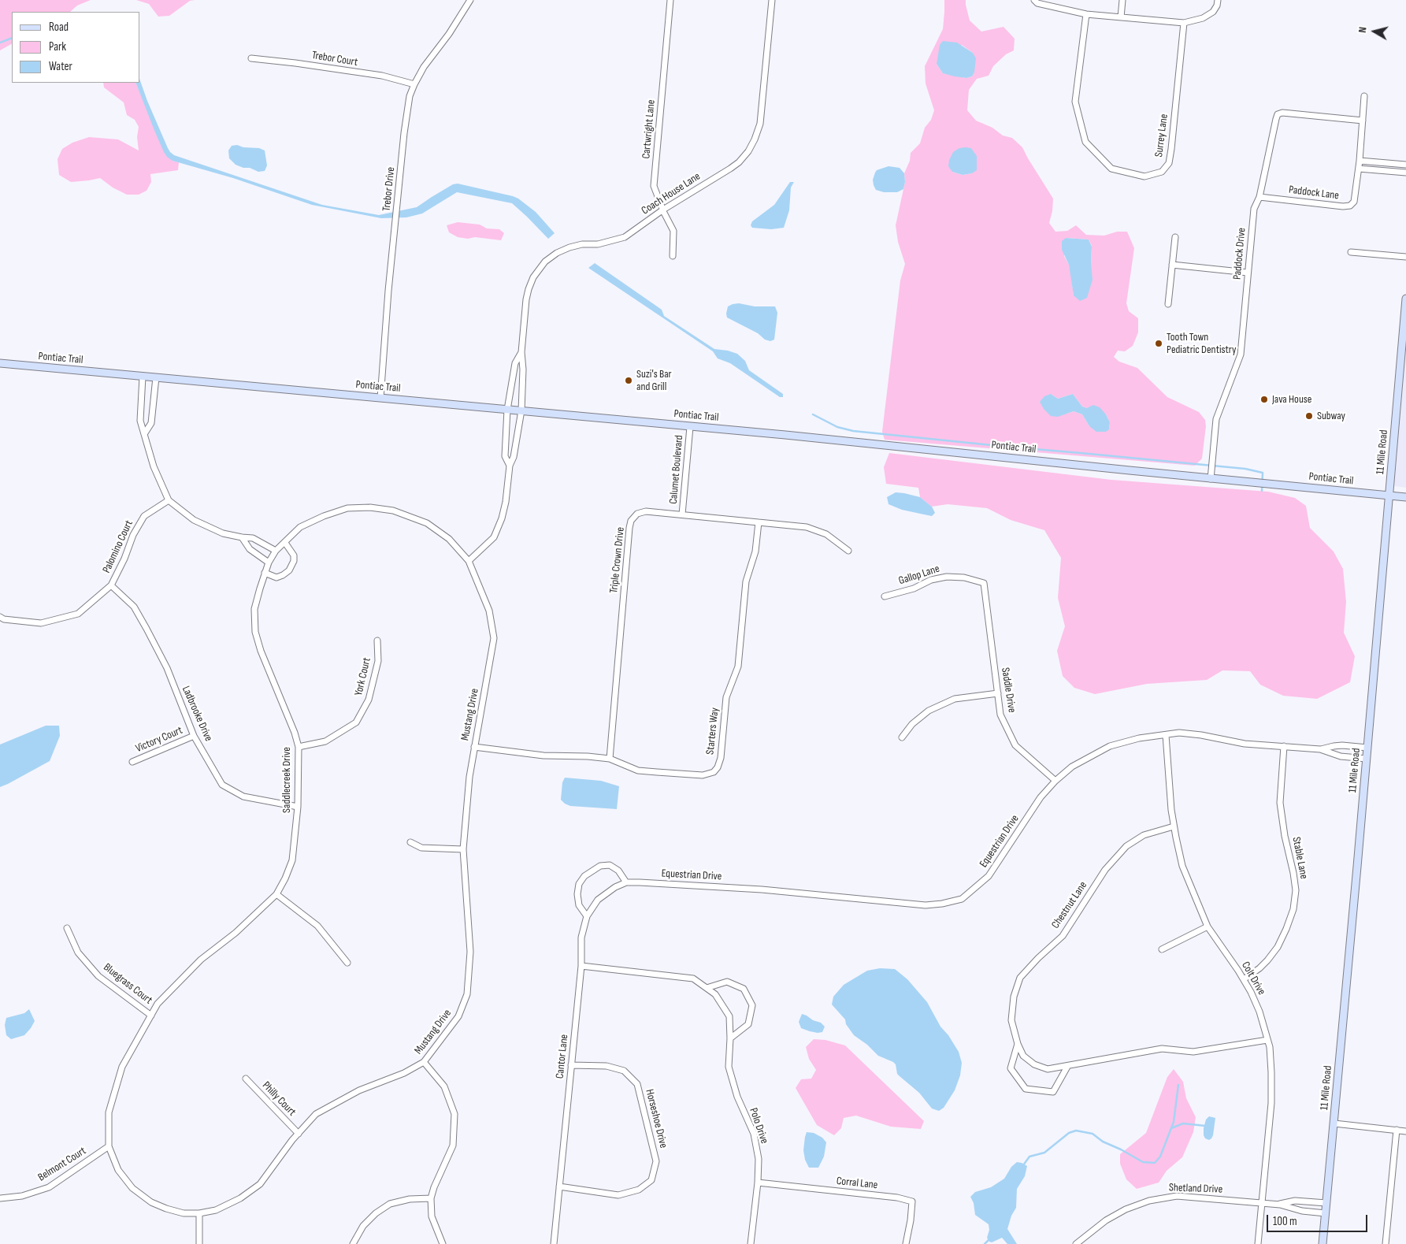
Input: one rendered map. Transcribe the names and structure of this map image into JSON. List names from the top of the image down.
{
  "streets": {
    "main road": ["Pontiac Trail", "11 Mile Road"],
    "street": [
      "Trebor Court",
      "Cartwright Lane",
      "Surrey Lane",
      "Trebor Drive",
      "Paddock Lane",
      "Coach House Lane",
      "Paddock Drive",
      "Calumet Boulevard",
      "Palomino Court",
      "Triple Crown Drive",
      "Gallop Lane",
      "York Court",
      "Saddle Drive",
      "Ladbrooke Drive",
      "Mustang Drive",
      "Starters Way",
      "Victory Court",
      "Saddlecreek Drive",
      "Equestrian Drive",
      "Stable Lane",
      "Chestnut Lane",
      "Colt Drive",
      "Bluegrass Court",
      "Cantor Lane",
      "Philly Court",
      "Horseshoe Drive",
      "Polo Drive",
      "Belmont Court",
      "Corral Lane",
      "Shetland Drive"
    ]
  },
  "crossings": [
    ["Trebor Court", "Trebor Drive"],
    ["Cartwright Lane", "Coach House Lane"],
    ["Trebor Drive", "Pontiac Trail"],
    ["Paddock Lane", "Paddock Drive"],
    ["Coach House Lane", "Pontiac Trail"],
    ["Paddock Drive", "Pontiac Trail"],
    ["Pontiac Trail", "11 Mile Road"],
    ["Pontiac Trail", "Calumet Boulevard"],
    ["11 Mile Road", "Equestrian Drive"],
    ["11 Mile Road", "Shetland Drive"],
    ["Calumet Boulevard", "Triple Crown Drive"],
    ["Palomino Court", "Ladbrooke Drive"],
    ["Triple Crown Drive", "Starters Way"],
    ["Gallop Lane", "Saddle Drive"],
    ["York Court", "Saddlecreek Drive"],
    ["Saddle Drive", "Equestrian Drive"],
    ["Ladbrooke Drive", "Victory Court"],
    ["Ladbrooke Drive", "Saddlecreek Drive"],
    ["Mustang Drive", "Starters Way"],
    ["Mustang Drive", "Saddlecreek Drive"],
    ["Mustang Drive", "Bluegrass Court"],
    ["Mustang Drive", "Philly Court"],
    ["Mustang Drive", "Belmont Court"],
    ["Equestrian Drive", "Stable Lane"],
    ["Equestrian Drive", "Colt Drive"],
    ["Stable Lane", "Colt Drive"],
    ["Chestnut Lane", "Colt Drive"],
    ["Colt Drive", "Shetland Drive"],
    ["Cantor Lane", "Horseshoe Drive"],
    ["Cantor Lane", "Polo Drive"],
    ["Polo Drive", "Corral Lane"]
  ],
  "places": [
    "Tooth Town Pediatric Dentistry",
    "Suzi's Bar and Grill",
    "Java House",
    "Subway"
  ],
  "legend": ["Road", "Park", "Water"],
  "scale_bar": "100 m",
  "north": "left"
}
